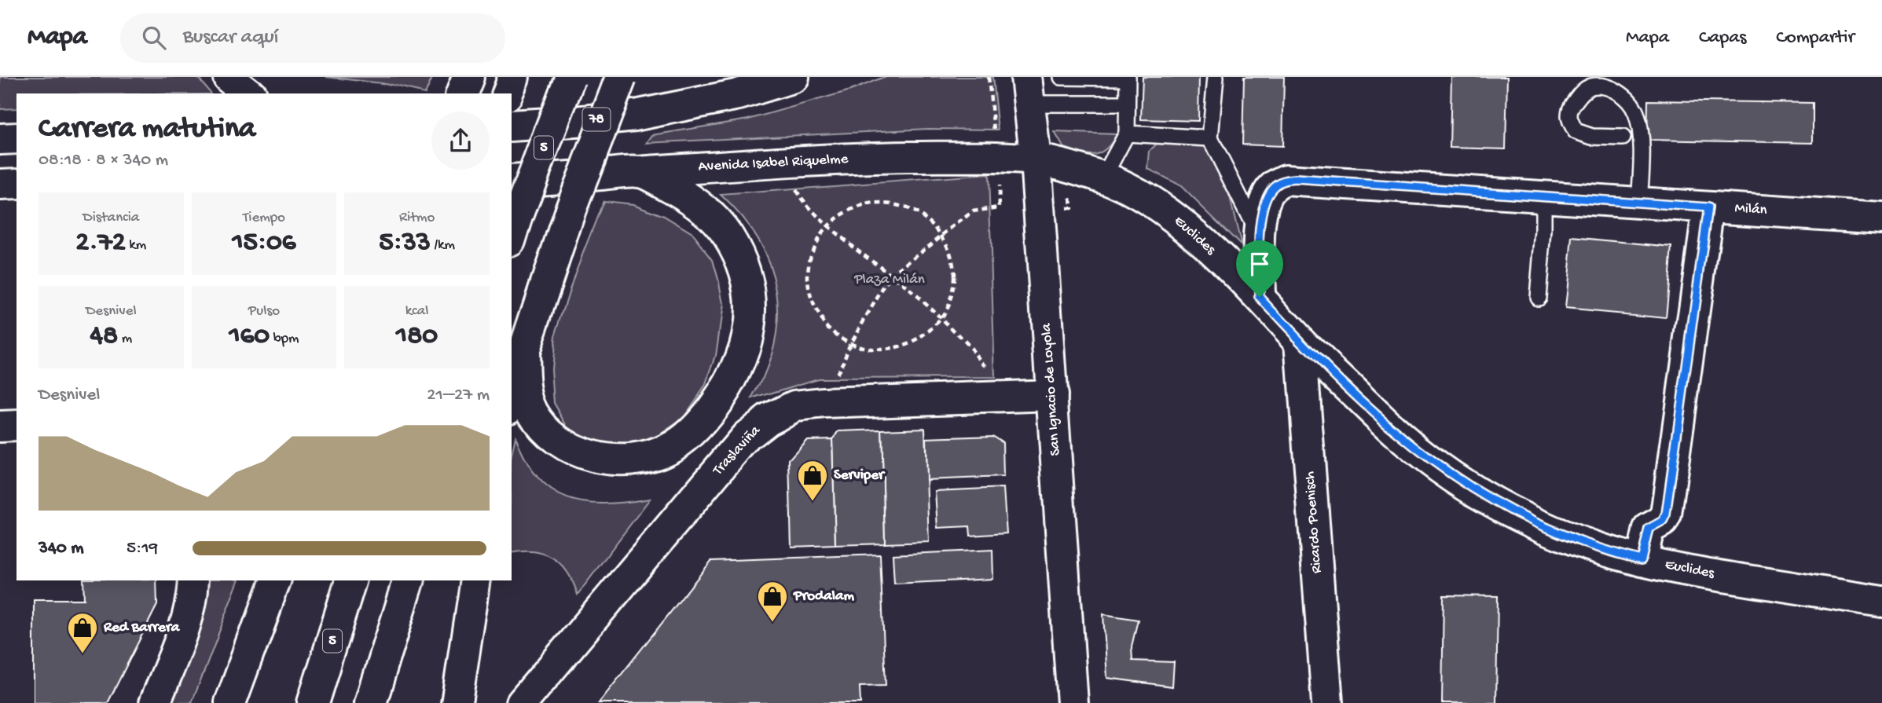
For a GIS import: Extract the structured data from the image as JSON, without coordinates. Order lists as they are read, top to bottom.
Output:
{
  "streets": {
    "main road": [
      "78",
      "5",
      "Avenida Isabel Riquelme",
      "Milán",
      "Euclides",
      "San Ignacio de Loyola",
      "Traslaviña",
      "Ricardo Poenisch"
    ]
  },
  "crossings": [
    ["Avenida Isabel Riquelme", "Euclides"],
    ["Avenida Isabel Riquelme", "San Ignacio de Loyola"],
    ["Milán", "Euclides"],
    ["Euclides", "San Ignacio de Loyola"],
    ["Euclides", "Ricardo Poenisch"],
    ["San Ignacio de Loyola", "Traslaviña"]
  ],
  "parks": ["Plaza Milán"],
  "places": {
    "shop": ["Serviper", "Prodalam", "Red Barrera"]
  },
  "page": {
    "header": "Mapa",
    "search": "Buscar aquí",
    "nav": ["Mapa", "Capas", "Compartir"],
    "heading": ["Carrera matutina", "08:18 · 8 × 340 m"],
    "stats": [
      ["Distancia", "2.72 km"],
      ["Tiempo", "15:06"],
      ["Ritmo", "5:33 /km"],
      ["Desnivel", "48 m"],
      ["Pulso", "160 bpm"],
      ["kcal", "180"]
    ],
    "chart": ["Desnivel", "21–27 m"],
    "list": [
      {
        "name": "340 m",
        "note": "5:19"
      }
    ]
  }
}
